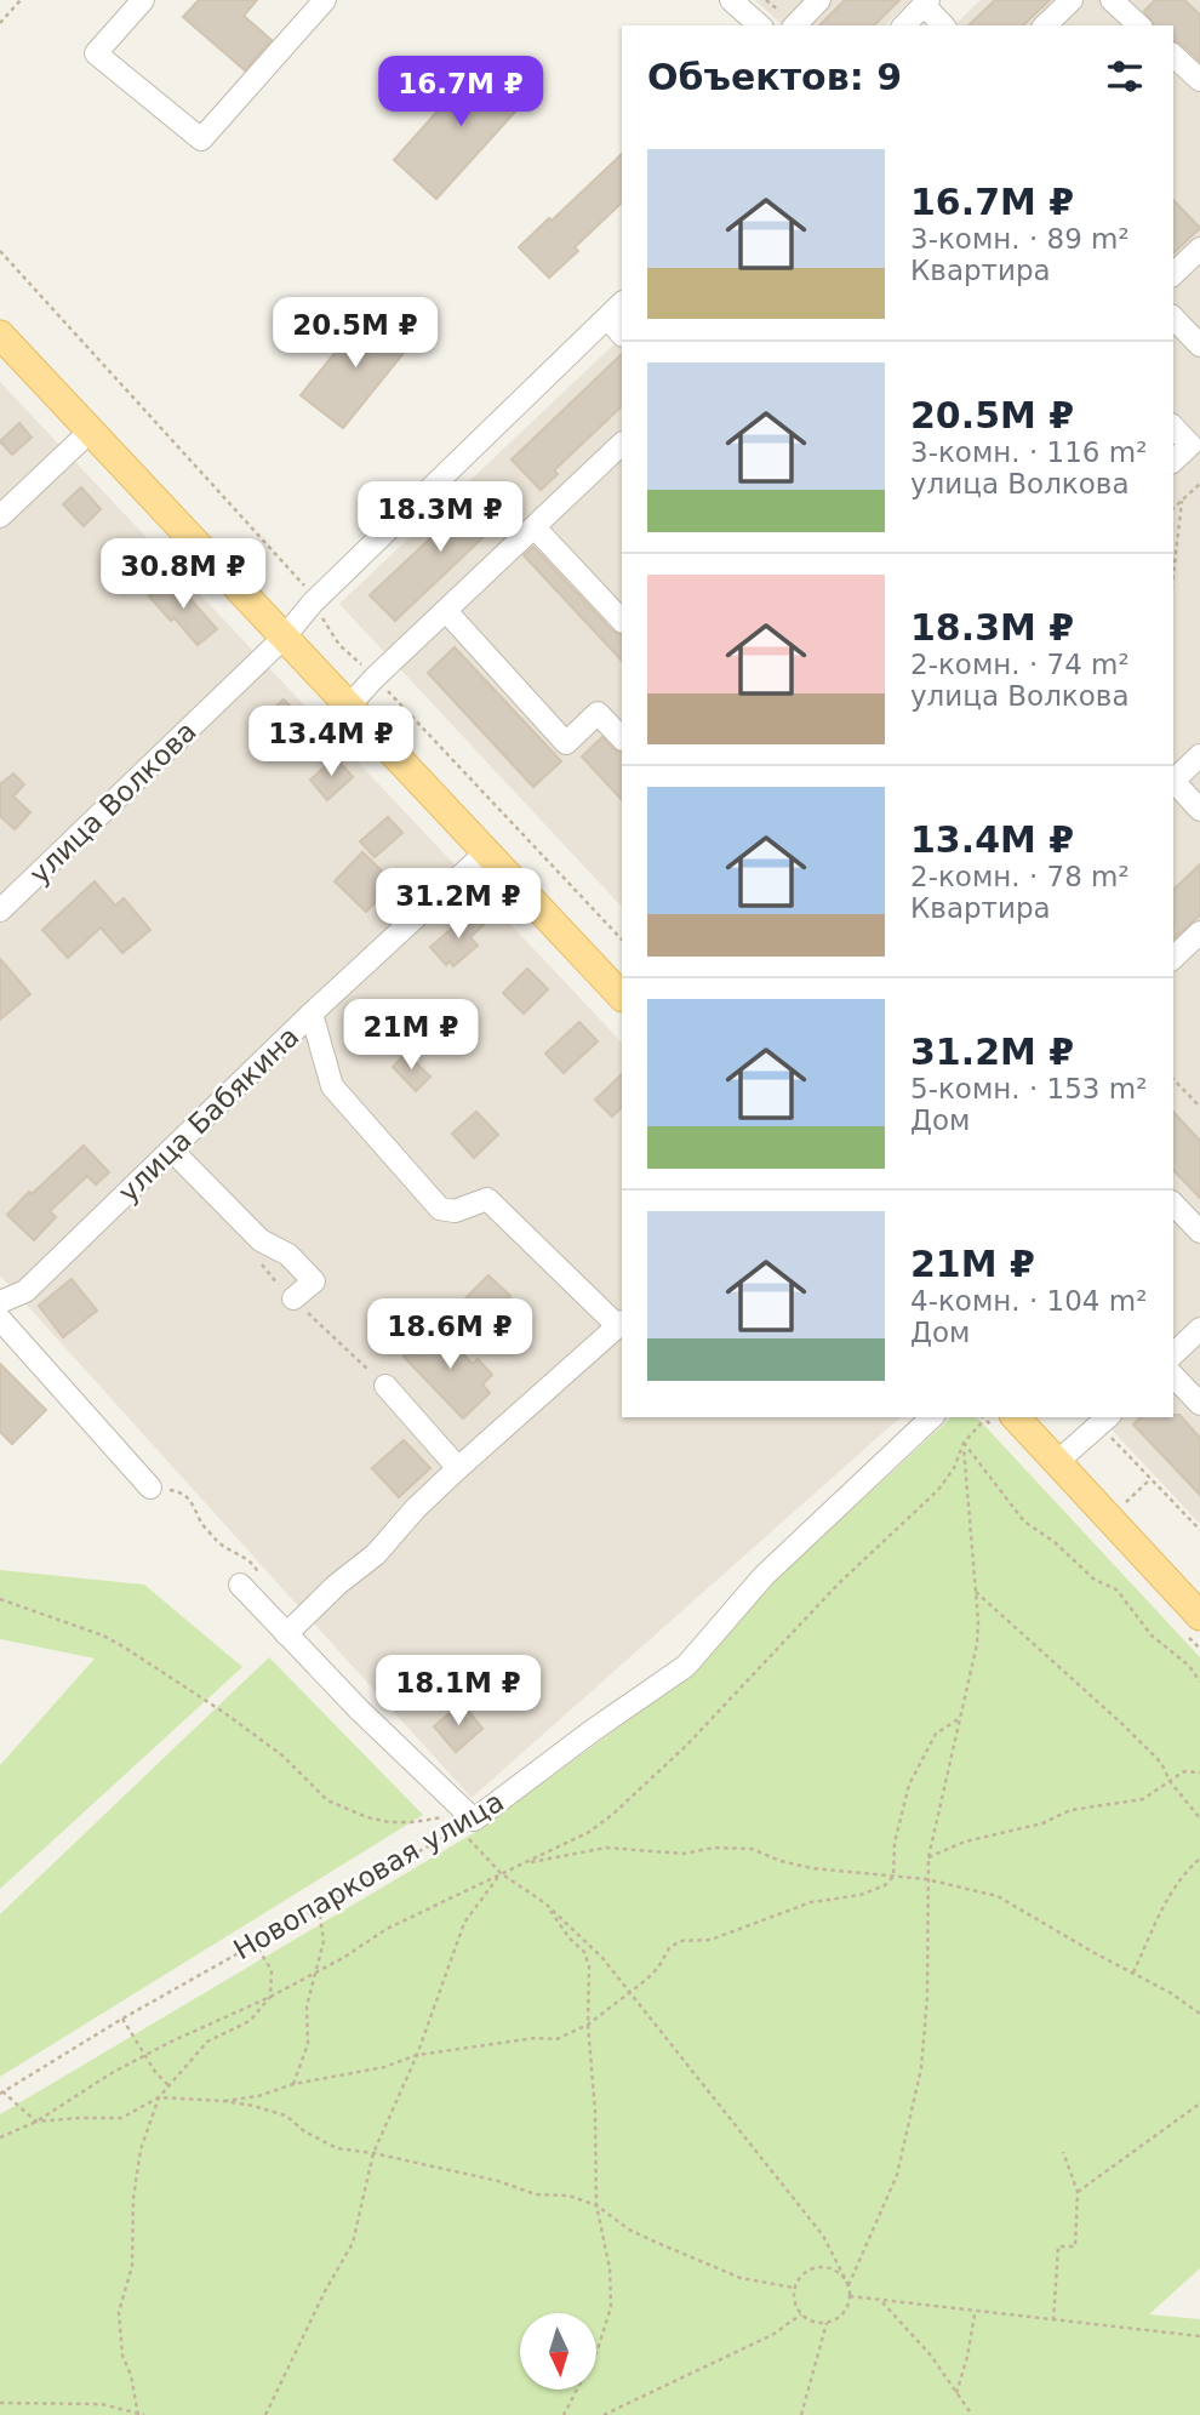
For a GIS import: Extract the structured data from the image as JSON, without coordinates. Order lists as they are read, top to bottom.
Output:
{
  "streets": {
    "street": ["улица Волкова", "улица Бабякина", "Новопарковая улица"]
  },
  "north": "bottom",
  "page": {
    "heading": "Объектов: 9",
    "price": [
      "16.7M ₽",
      "20.5M ₽",
      "18.3M ₽",
      "30.8M ₽",
      "13.4M ₽",
      "31.2M ₽",
      "21M ₽",
      "18.6M ₽",
      "18.1M ₽"
    ],
    "list": [
      {
        "name": "16.7M ₽",
        "note": "3-комн. · 89 m² · Квартира"
      },
      {
        "name": "20.5M ₽",
        "note": "3-комн. · 116 m² · улица Волкова"
      },
      {
        "name": "18.3M ₽",
        "note": "2-комн. · 74 m² · улица Волкова"
      },
      {
        "name": "13.4M ₽",
        "note": "2-комн. · 78 m² · Квартира"
      },
      {
        "name": "31.2M ₽",
        "note": "5-комн. · 153 m² · Дом"
      },
      {
        "name": "21M ₽",
        "note": "4-комн. · 104 m² · Дом"
      }
    ]
  }
}
